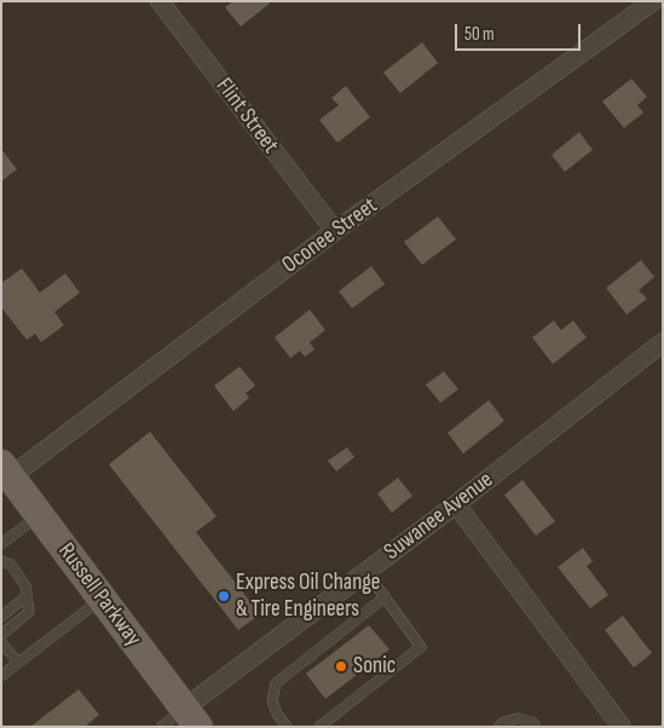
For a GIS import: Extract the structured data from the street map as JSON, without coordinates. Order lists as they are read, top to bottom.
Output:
{
  "streets": {
    "main road": ["Russell Parkway"],
    "street": ["Flint Street", "Oconee Street", "Suwanee Avenue"]
  },
  "crossings": [
    ["Flint Street", "Oconee Street"],
    ["Oconee Street", "Russell Parkway"],
    ["Suwanee Avenue", "Russell Parkway"]
  ],
  "places": ["Express Oil Change & Tire Engineers", "Sonic"],
  "scale_bar": "50 m"
}
